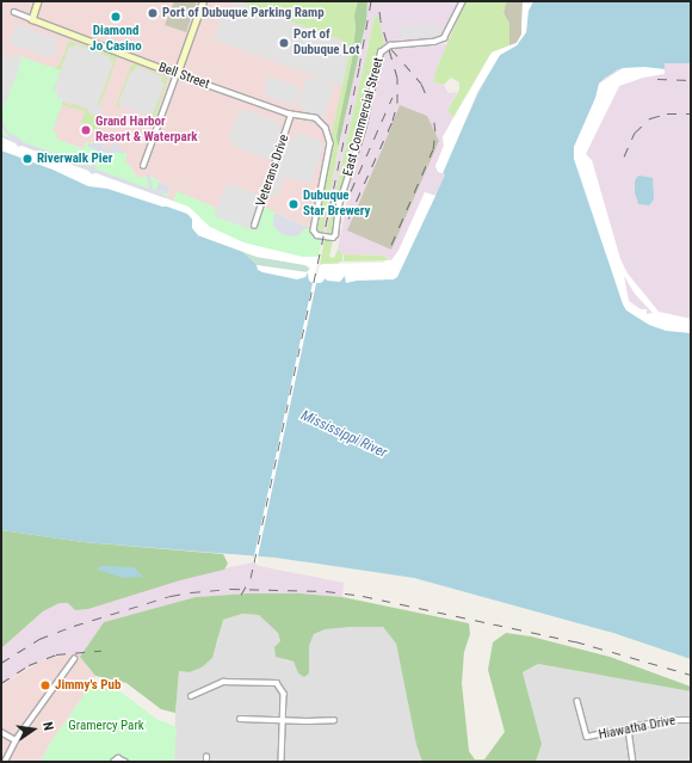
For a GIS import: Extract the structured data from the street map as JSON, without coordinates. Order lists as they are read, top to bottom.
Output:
{
  "streets": {
    "street": [
      "Bell Street",
      "East Commercial Street",
      "Veterans Drive",
      "Hiawatha Drive"
    ]
  },
  "crossings": [
    ["Bell Street", "East Commercial Street"],
    ["Bell Street", "Veterans Drive"]
  ],
  "water": ["Mississippi River"],
  "parks": ["Gramercy Park"],
  "places": [
    "Port of Dubuque Parking Ramp",
    "Diamond Jo Casino",
    "Port of Dubuque Lot",
    "Grand Harbor Resort & Waterpark",
    "Riverwalk Pier",
    "Dubuque Star Brewery",
    "Jimmy's Pub"
  ],
  "north": "right"
}
